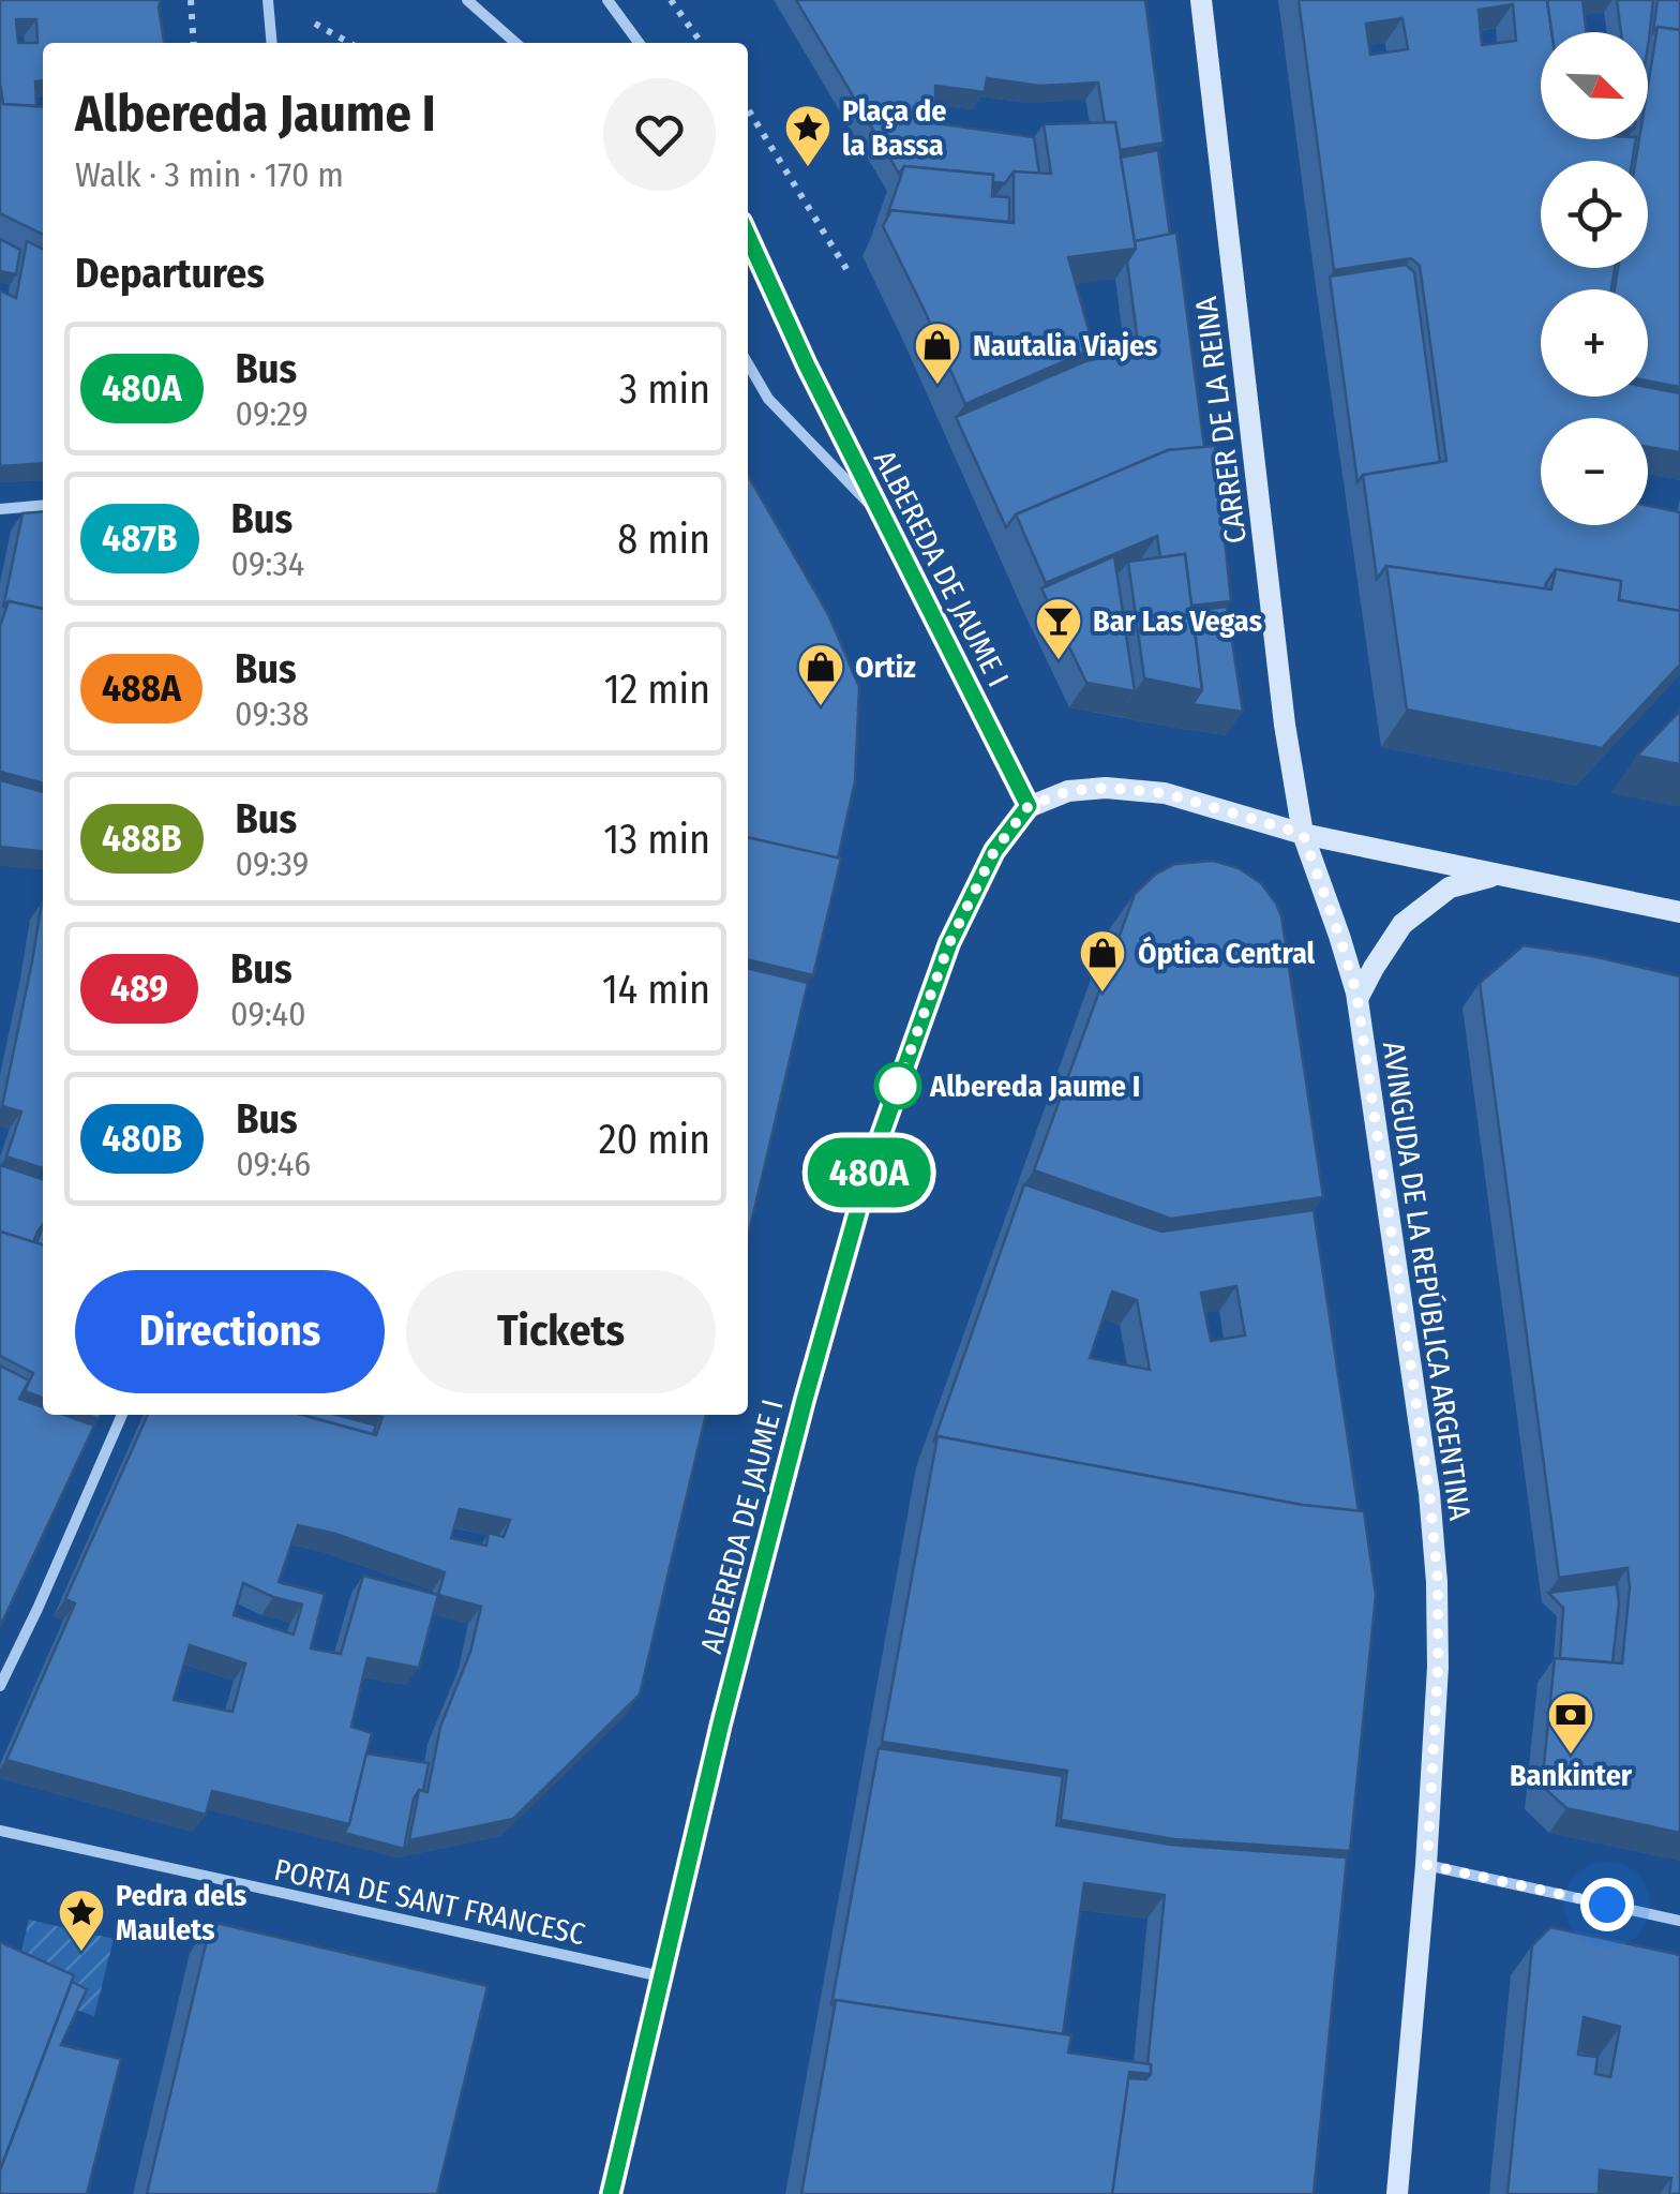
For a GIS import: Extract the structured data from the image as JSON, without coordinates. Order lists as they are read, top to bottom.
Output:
{
  "streets": {
    "street": [
      "CARRER DE LA REINA",
      "ALBEREDA DE JAUME I",
      "AVINGUDA DE LA REPÚBLICA ARGENTINA",
      "PORTA DE SANT FRANCESC"
    ]
  },
  "crossings": [
    ["CARRER DE LA REINA", "AVINGUDA DE LA REPÚBLICA ARGENTINA"],
    ["ALBEREDA DE JAUME I", "PORTA DE SANT FRANCESC"]
  ],
  "places": {
    "place": ["Plaça de la Bassa", "Pedra dels Maulets"],
    "shop": ["Nautalia Viajes", "Ortiz", "Óptica Central"],
    "bar": ["Bar Las Vegas"],
    "other": ["Albereda Jaume I"],
    "bank": ["Bankinter"]
  },
  "lines": ["bus line 480A"],
  "north": "bottom right",
  "page": {
    "on_map": "480A",
    "map_buttons": ["+", "−"],
    "heading": [
      ["Albereda Jaume I", "Walk · 3 min · 170 m"],
      "Departures"
    ],
    "list": [
      {
        "mark": "480A",
        "name": "Bus",
        "note": "09:29",
        "value": "3 min"
      },
      {
        "mark": "487B",
        "name": "Bus",
        "note": "09:34",
        "value": "8 min"
      },
      {
        "mark": "488A",
        "name": "Bus",
        "note": "09:38",
        "value": "12 min"
      },
      {
        "mark": "488B",
        "name": "Bus",
        "note": "09:39",
        "value": "13 min"
      },
      {
        "mark": "489",
        "name": "Bus",
        "note": "09:40",
        "value": "14 min"
      },
      {
        "mark": "480B",
        "name": "Bus",
        "note": "09:46",
        "value": "20 min"
      }
    ],
    "buttons": ["Directions", "Tickets"]
  }
}
